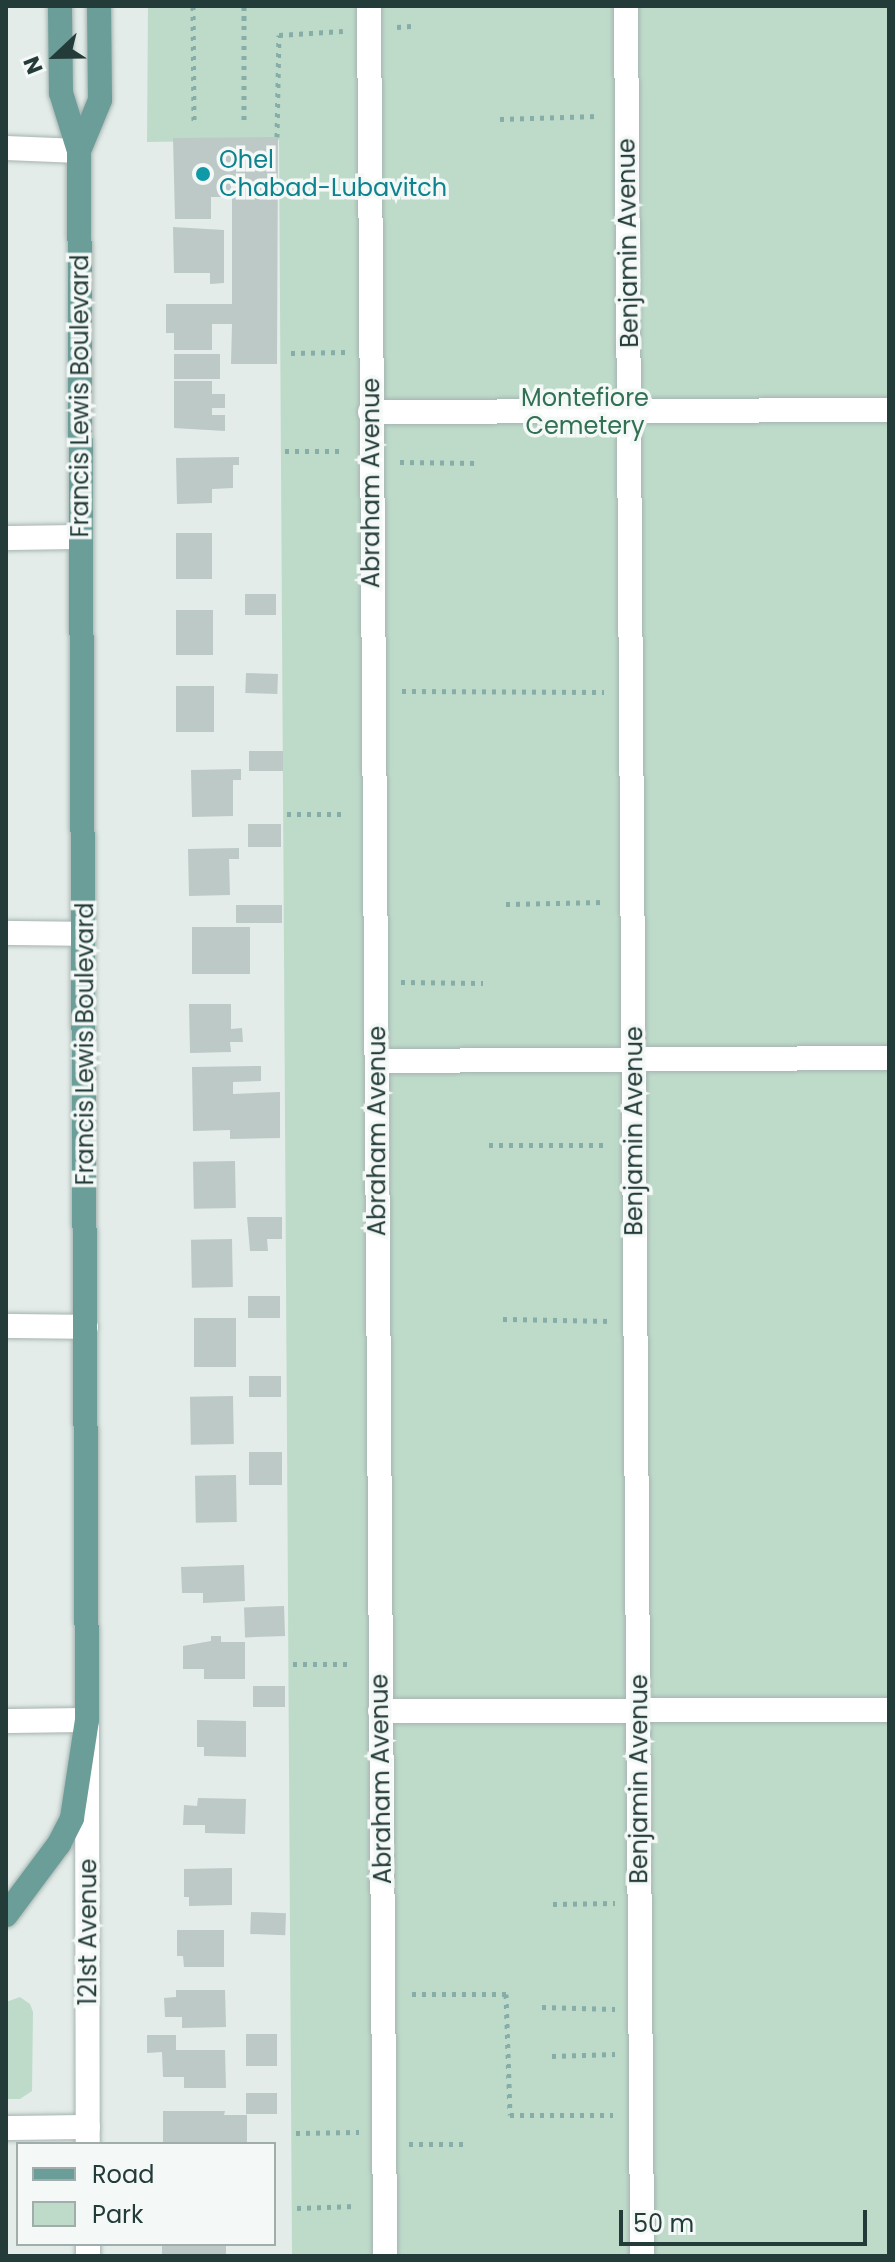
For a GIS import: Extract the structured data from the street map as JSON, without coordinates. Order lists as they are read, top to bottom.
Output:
{
  "streets": {
    "main road": ["Francis Lewis Boulevard"],
    "street": ["Benjamin Avenue", "Abraham Avenue", "121st Avenue"]
  },
  "crossings": [
    ["Francis Lewis Boulevard", "121st Avenue"]
  ],
  "parks": ["Montefiore Cemetery"],
  "places": ["Ohel Chabad-Lubavitch"],
  "legend": ["Road", "Park"],
  "scale_bar": "50 m",
  "north": "left"
}
